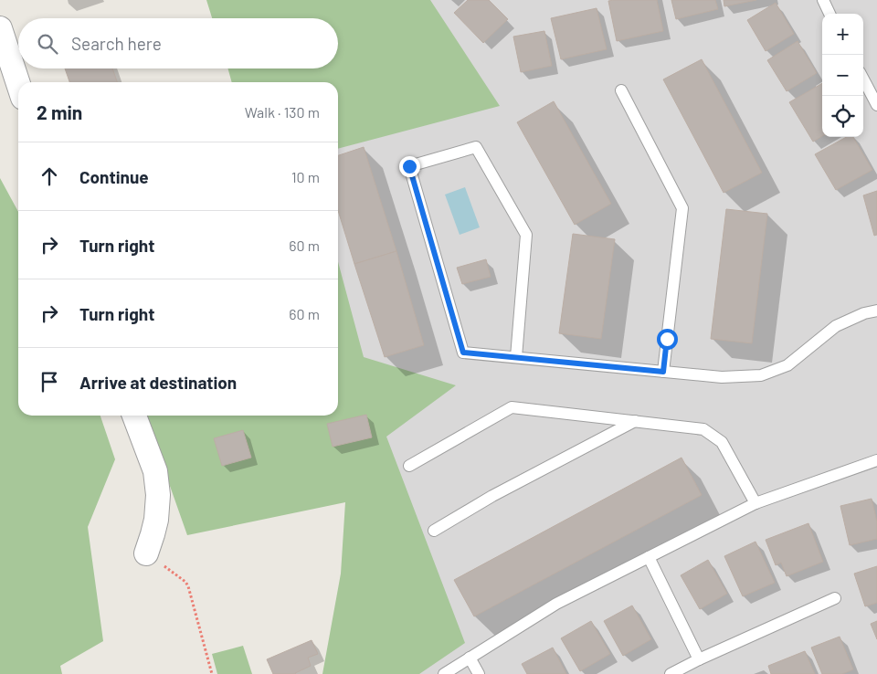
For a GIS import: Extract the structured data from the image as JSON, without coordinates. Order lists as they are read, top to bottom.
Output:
{
  "page": {
    "map_buttons": ["+", "−"],
    "search": "Search here",
    "heading": ["2 min", "Walk · 130 m"],
    "list": [
      ["Continue", "10 m"],
      ["Turn right", "60 m"],
      ["Turn right", "60 m"],
      "Arrive at destination"
    ]
  }
}
